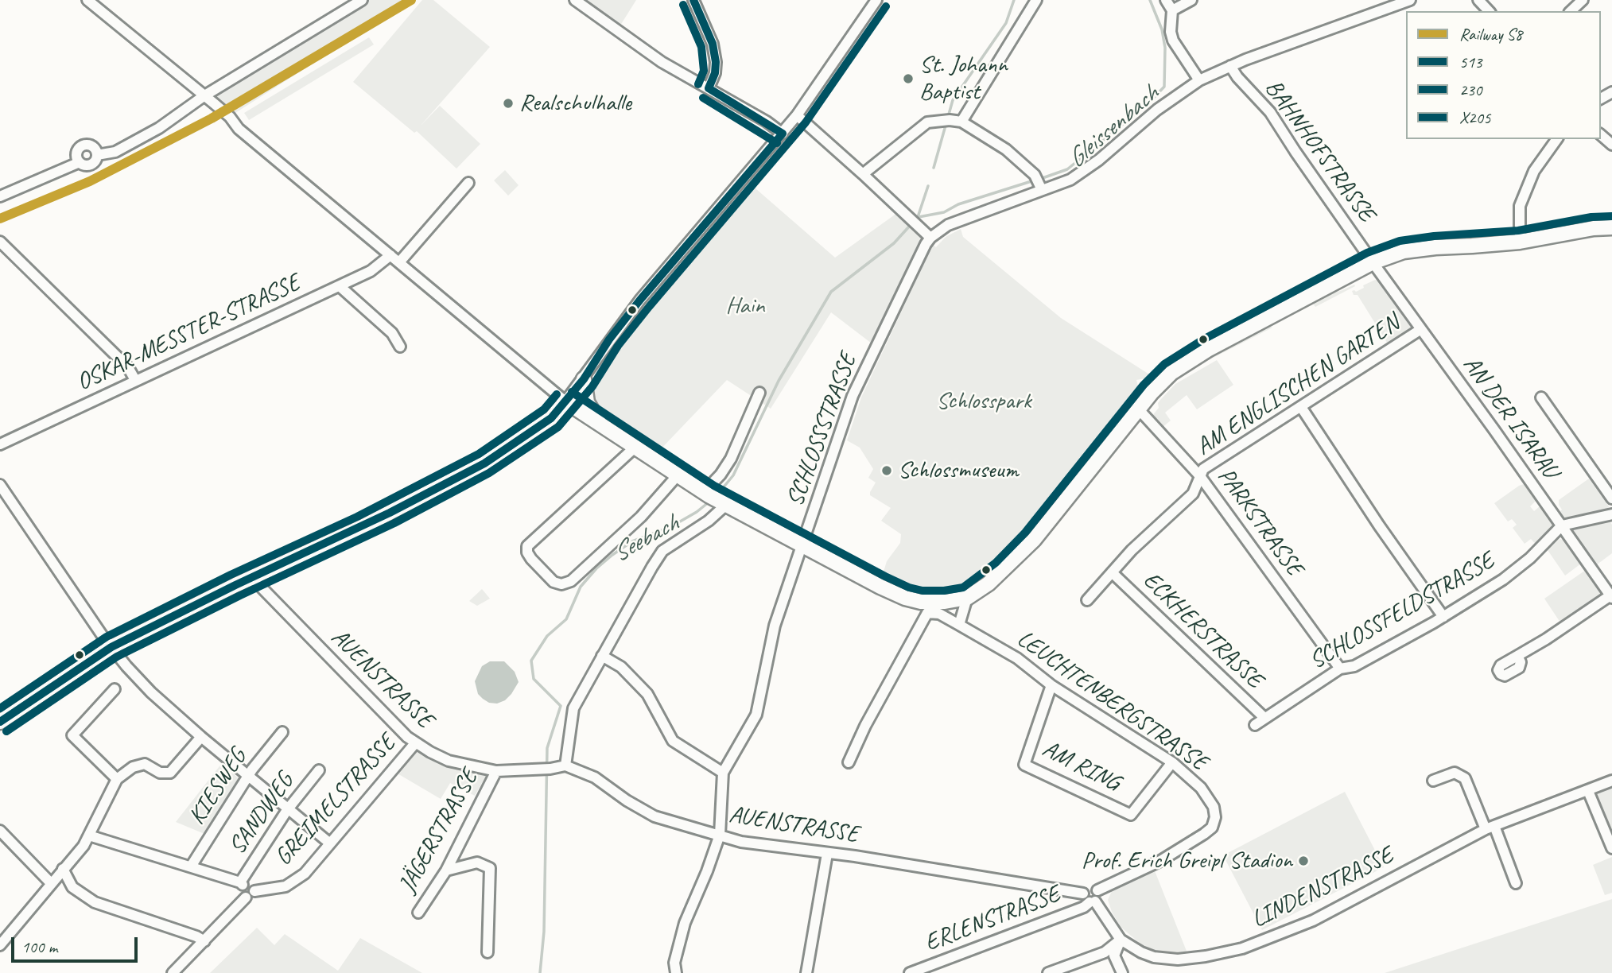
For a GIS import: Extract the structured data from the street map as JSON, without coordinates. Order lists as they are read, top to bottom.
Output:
{
  "streets": {
    "street": [
      "BAHNHOFSTRASSE",
      "OSKAR-MESSTER-STRASSE",
      "AM ENGLISCHEN GARTEN",
      "AN DER ISARAU",
      "SCHLOSSSTRASSE",
      "PARKSTRASSE",
      "SCHLOSSFELDSTRASSE",
      "ECKHERSTRASSE",
      "AUENSTRASSE",
      "LEUCHTENBERGSTRASSE",
      "AM RING",
      "KIESWEG",
      "GREIMELSTRASSE",
      "SANDWEG",
      "JÄGERSTRASSE",
      "LINDENSTRASSE",
      "ERLENSTRASSE"
    ]
  },
  "crossings": [
    ["BAHNHOFSTRASSE", "AN DER ISARAU"],
    ["AM ENGLISCHEN GARTEN", "AN DER ISARAU"],
    ["AM ENGLISCHEN GARTEN", "PARKSTRASSE"],
    ["AM ENGLISCHEN GARTEN", "ECKHERSTRASSE"],
    ["AN DER ISARAU", "SCHLOSSFELDSTRASSE"],
    ["SCHLOSSSTRASSE", "AUENSTRASSE"],
    ["PARKSTRASSE", "SCHLOSSFELDSTRASSE"],
    ["SCHLOSSFELDSTRASSE", "ECKHERSTRASSE"],
    ["AUENSTRASSE", "LEUCHTENBERGSTRASSE"],
    ["AUENSTRASSE", "GREIMELSTRASSE"],
    ["AUENSTRASSE", "JÄGERSTRASSE"],
    ["AUENSTRASSE", "LINDENSTRASSE"],
    ["AUENSTRASSE", "ERLENSTRASSE"],
    ["LEUCHTENBERGSTRASSE", "AM RING"],
    ["LEUCHTENBERGSTRASSE", "LINDENSTRASSE"],
    ["LEUCHTENBERGSTRASSE", "ERLENSTRASSE"],
    ["LINDENSTRASSE", "ERLENSTRASSE"]
  ],
  "water": ["Gleissenbach", "Seebach"],
  "parks": ["Hain", "Schlosspark"],
  "places": [
    "St. Johann Baptist",
    "Realschulhalle",
    "Schlossmuseum",
    "Prof. Erich Greipl Stadion"
  ],
  "lines": [
    "rail line S8",
    "transit line 513",
    "transit line 230",
    "transit line X205"
  ],
  "legend": [
    "Railway S8",
    "513",
    "230",
    "X205"
  ],
  "scale_bar": "100 m"
}
